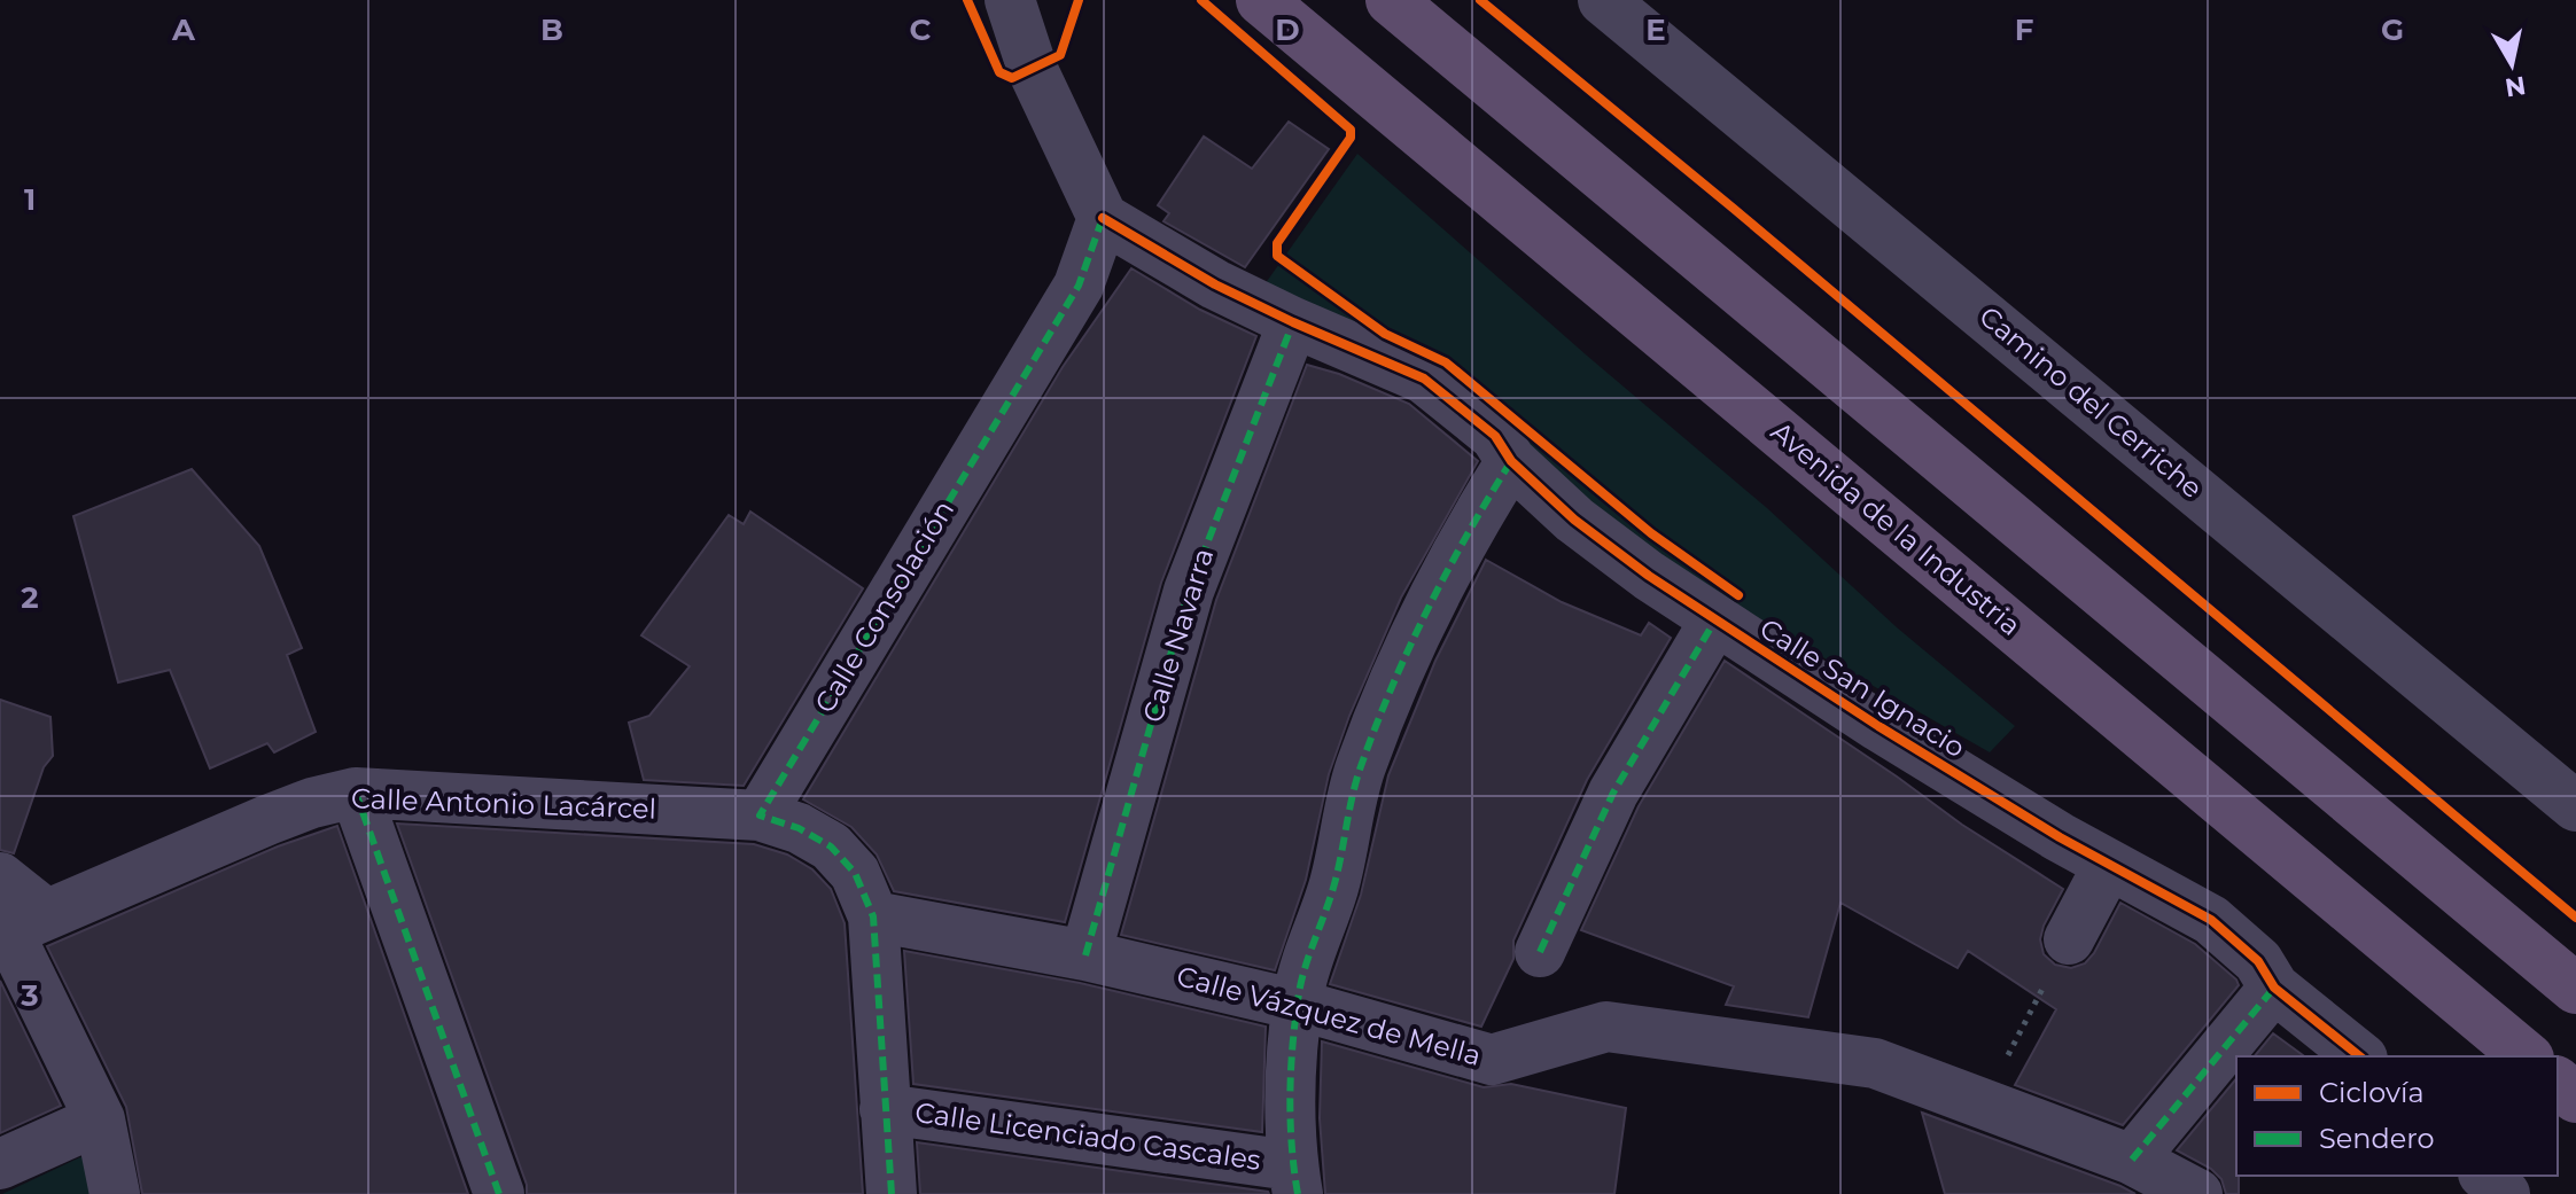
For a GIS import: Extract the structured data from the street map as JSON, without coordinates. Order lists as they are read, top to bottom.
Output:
{
  "streets": {
    "main road": ["Avenida de la Industria"],
    "street": [
      "Camino del Cerriche",
      "Calle Consolación",
      "Calle Navarra",
      "Calle San Ignacio",
      "Calle Antonio Lacárcel",
      "Calle Vázquez de Mella",
      "Calle Licenciado Cascales"
    ]
  },
  "crossings": [
    ["Calle Consolación", "Calle San Ignacio"],
    ["Calle Consolación", "Calle Antonio Lacárcel"],
    ["Calle Navarra", "Calle San Ignacio"],
    ["Calle Navarra", "Calle Vázquez de Mella"]
  ],
  "legend": ["Ciclovía", "Sendero"],
  "north": "bottom",
  "grid": {
    "columns": [
      "A",
      "B",
      "C",
      "D",
      "E",
      "F",
      "G"
    ],
    "rows": ["1", "2", "3"]
  }
}
